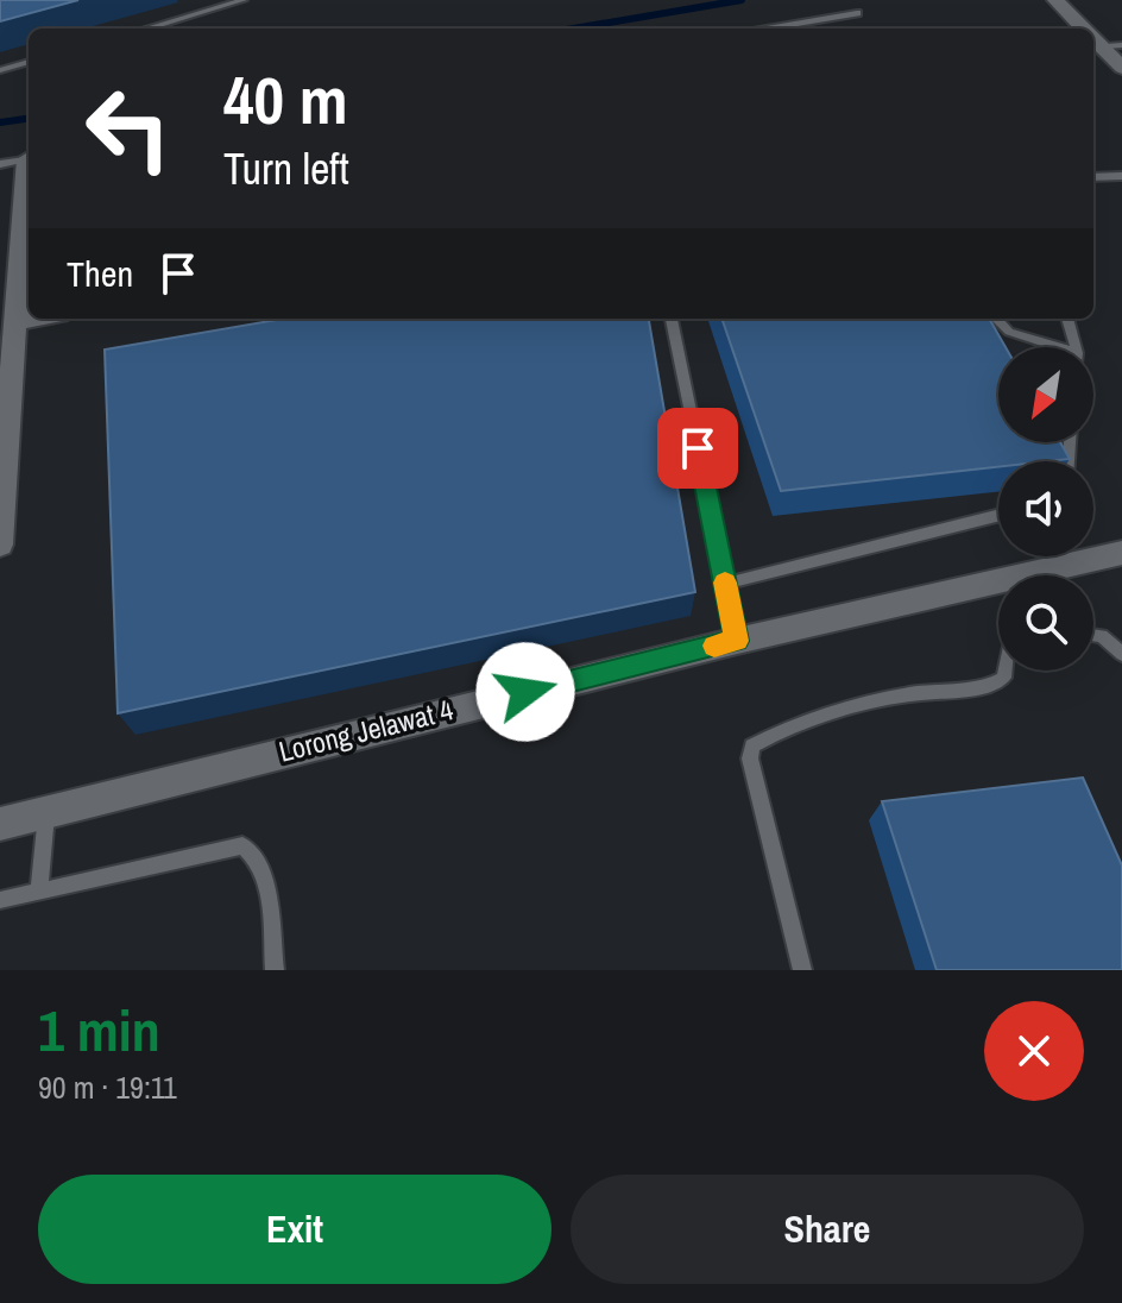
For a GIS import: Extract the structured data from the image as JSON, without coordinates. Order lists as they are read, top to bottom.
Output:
{
  "streets": {
    "street": ["Lorong Jelawat 4"]
  },
  "north": "bottom left",
  "page": {
    "turn": ["40 m", "Turn left"],
    "then": "Then",
    "heading": ["1 min", "90 m · 19:11"],
    "buttons": ["Exit", "Share"]
  }
}
